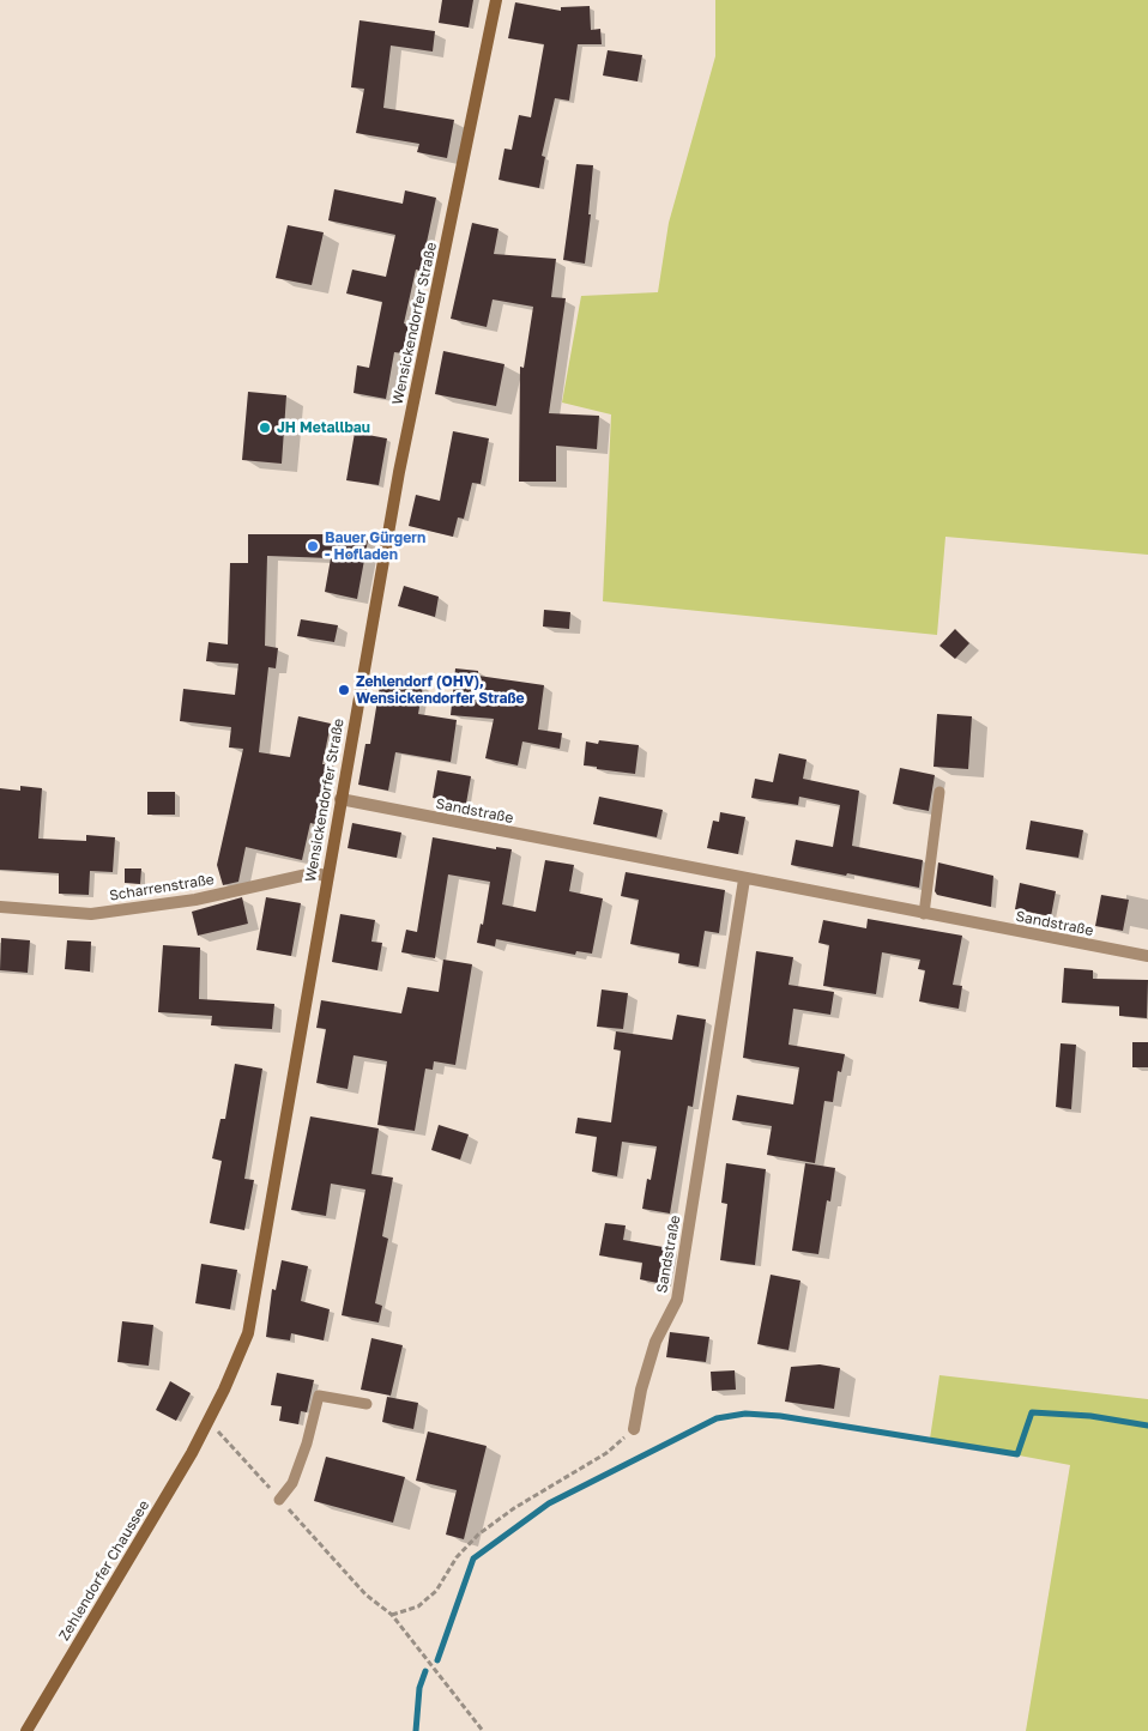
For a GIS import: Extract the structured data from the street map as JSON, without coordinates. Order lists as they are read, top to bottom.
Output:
{
  "streets": {
    "main road": ["Wensickendorfer Straße", "Zehlendorfer Chaussee"],
    "street": ["Sandstraße", "Scharrenstraße"]
  },
  "crossings": [
    ["Wensickendorfer Straße", "Sandstraße"],
    ["Wensickendorfer Straße", "Scharrenstraße"],
    ["Wensickendorfer Straße", "Zehlendorfer Chaussee"]
  ],
  "places": ["JH Metallbau", "Bauer Gürgern - Hofladen", "Zehlendorf (OHV), Wensickendorfer Straße"]
}
